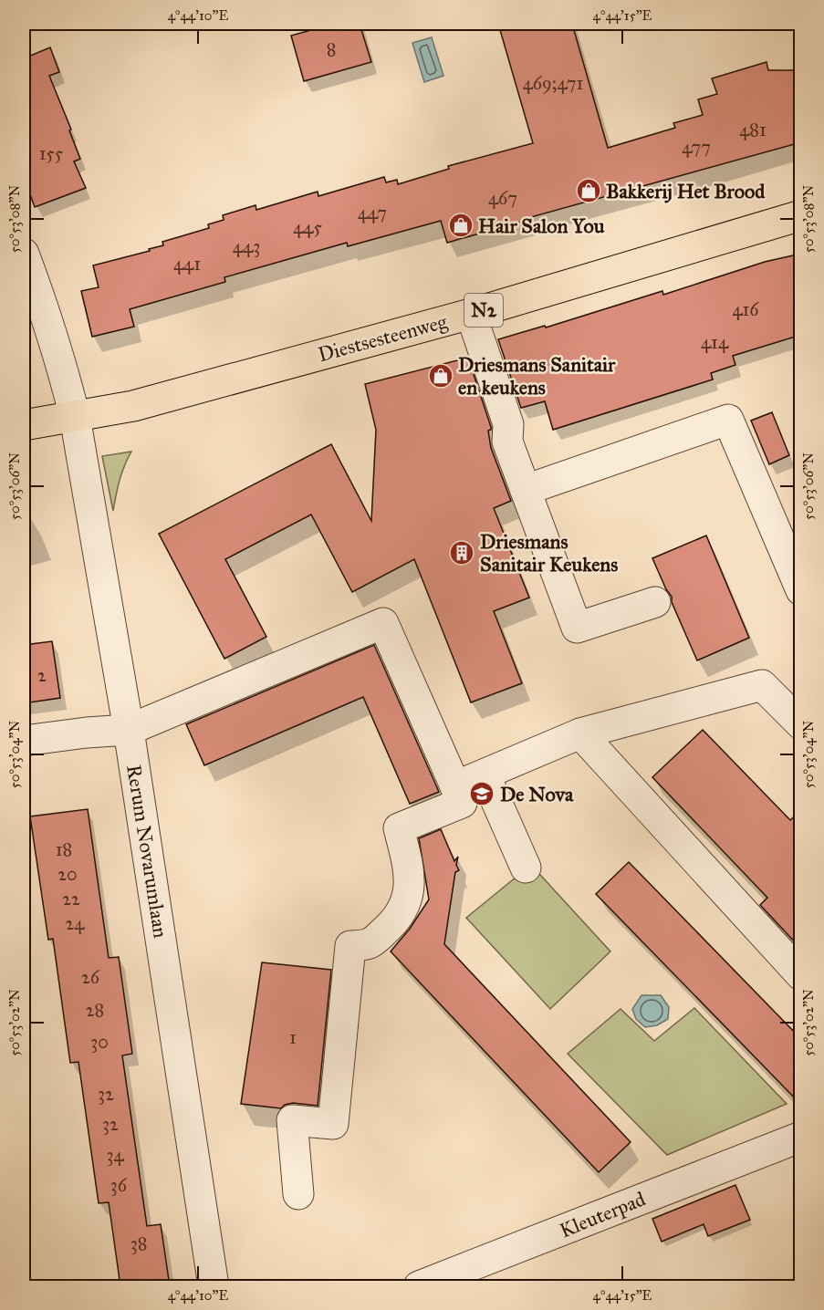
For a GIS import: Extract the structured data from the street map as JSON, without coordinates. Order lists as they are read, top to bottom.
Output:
{
  "streets": {
    "main road": ["N2", "Diestsesteenweg"],
    "street": ["Rerum Novarumlaan", "Kleuterpad"]
  },
  "crossings": [
    ["Diestsesteenweg", "Rerum Novarumlaan"]
  ],
  "places": {
    "shop": ["Bakkerij Het Brood", "Hair Salon You", "Driesmans Sanitair en keukens"],
    "building": ["Driesmans Sanitair Keukens"],
    "school or university": ["De Nova"]
  },
  "house_numbers": [
    "8",
    "469;471",
    "481",
    "477",
    "155",
    "467",
    "447",
    "445",
    "443",
    "441",
    "416",
    "414",
    "2",
    "18",
    "20",
    "22",
    "24",
    "26",
    "28",
    "1",
    "30",
    "32",
    "32",
    "34",
    "36",
    "38"
  ],
  "coordinates": [
    "4°44'10\"E",
    "4°44'15\"E",
    "50°53'08\"N",
    "50°53'06\"N",
    "50°53'04\"N",
    "50°53'02\"N"
  ]
}
